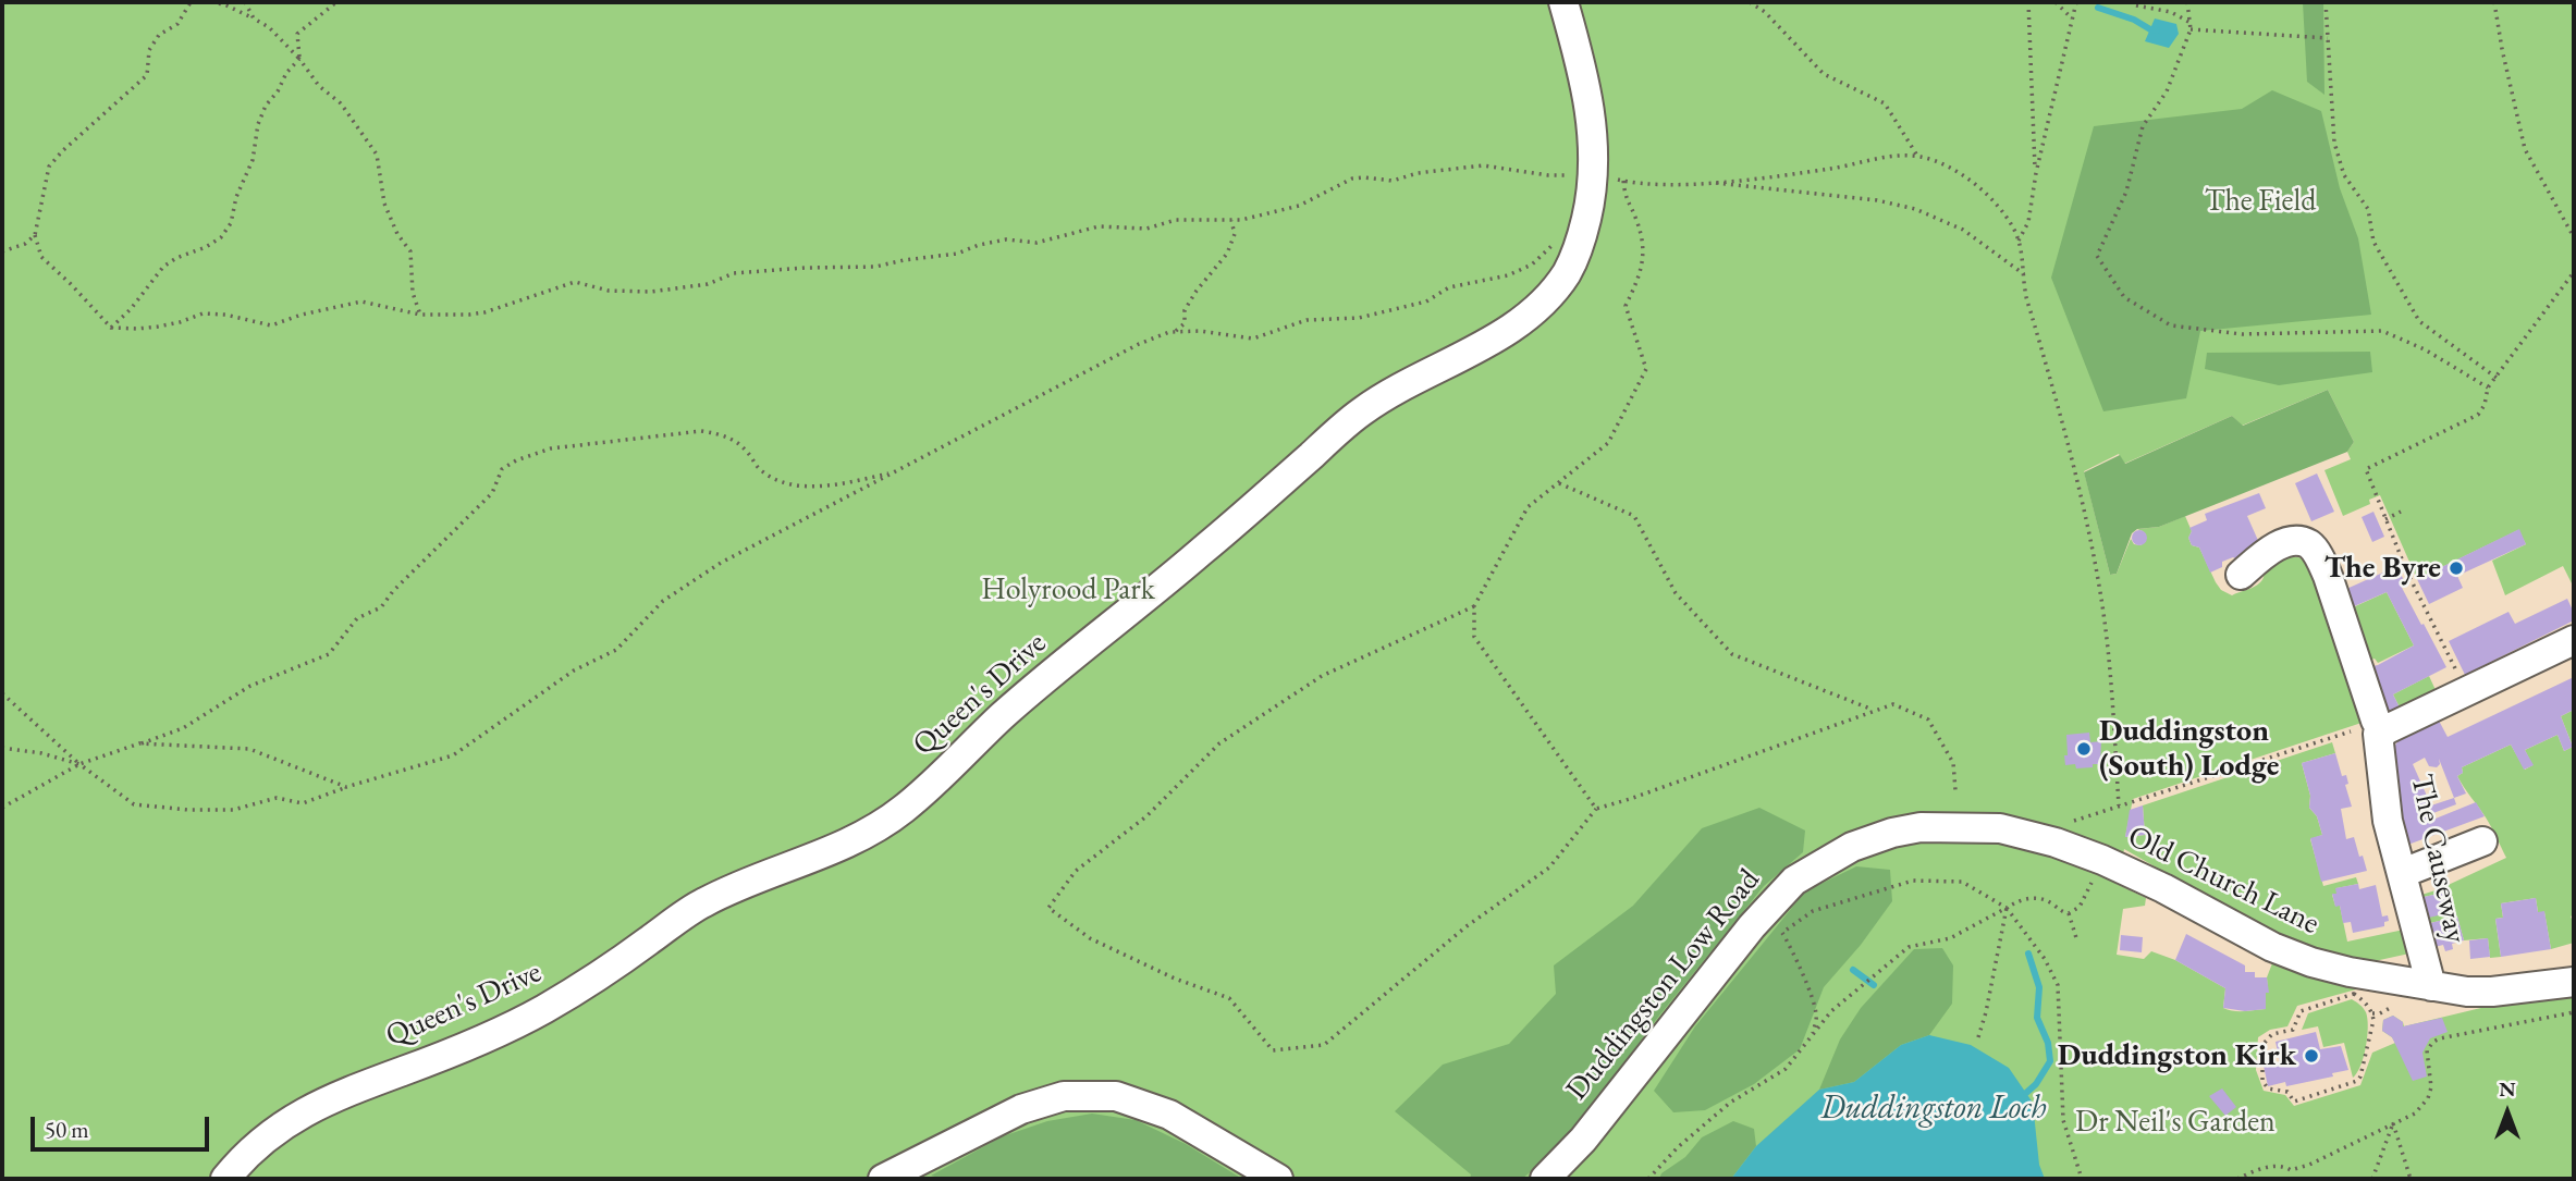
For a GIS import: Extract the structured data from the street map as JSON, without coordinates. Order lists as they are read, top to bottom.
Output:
{
  "streets": {
    "street": [
      "Queen's Drive",
      "The Causeway",
      "Old Church Lane",
      "Duddingston Low Road"
    ]
  },
  "crossings": [
    ["The Causeway", "Old Church Lane"],
    ["Old Church Lane", "Duddingston Low Road"]
  ],
  "water": ["Duddingston Loch"],
  "parks": ["The Field", "Holyrood Park", "Dr Neil's Garden"],
  "places": ["The Byre", "Duddingston (South) Lodge", "Duddingston Kirk"],
  "scale_bar": "50 m",
  "north": "top"
}
